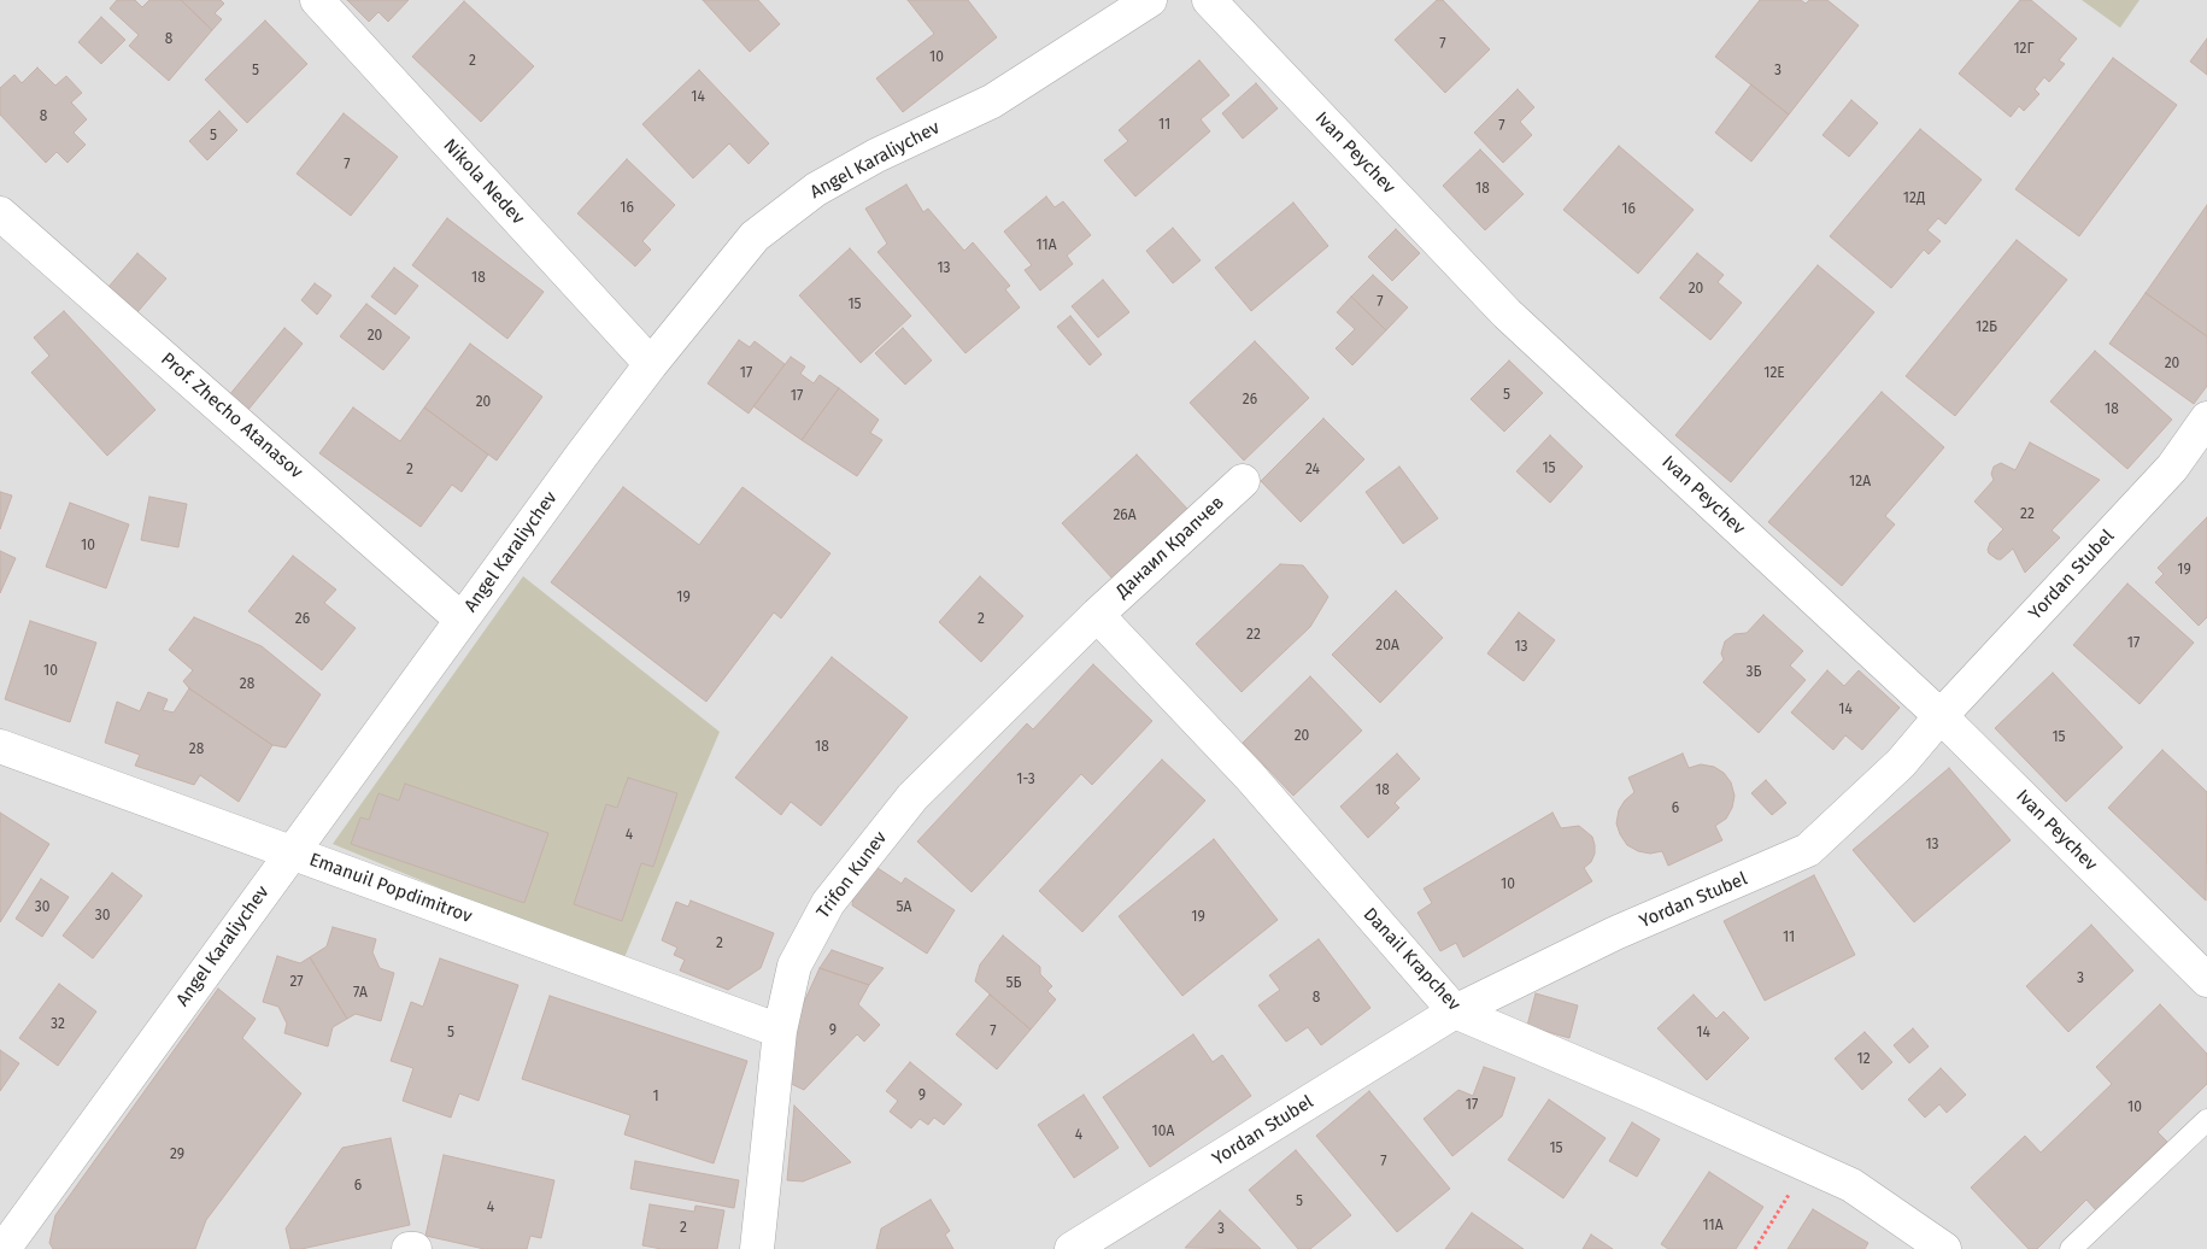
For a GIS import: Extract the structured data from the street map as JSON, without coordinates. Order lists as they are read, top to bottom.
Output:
{
  "streets": {
    "street": [
      "Ivan Peychev",
      "Angel Karaliychev",
      "Nikola Nedev",
      "Prof. Zhecho Atanasov",
      "Данаил Крапчев",
      "Yordan Stubel",
      "Trifon Kunev",
      "Emanuil Popdimitrov",
      "Danail Krapchev"
    ]
  },
  "crossings": [
    ["Ivan Peychev", "Yordan Stubel"],
    ["Angel Karaliychev", "Nikola Nedev"],
    ["Angel Karaliychev", "Prof. Zhecho Atanasov"],
    ["Angel Karaliychev", "Emanuil Popdimitrov"],
    ["Данаил Крапчев", "Trifon Kunev"],
    ["Данаил Крапчев", "Danail Krapchev"],
    ["Yordan Stubel", "Danail Krapchev"],
    ["Trifon Kunev", "Emanuil Popdimitrov"],
    ["Trifon Kunev", "Danail Krapchev"]
  ],
  "house_numbers": [
    "8",
    "7",
    "12Г",
    "10",
    "2",
    "5",
    "3",
    "14",
    "8",
    "11",
    "7",
    "5",
    "7",
    "18",
    "12Д",
    "16",
    "16",
    "11А",
    "13",
    "18",
    "20",
    "7",
    "15",
    "12Б",
    "20",
    "20",
    "17",
    "12Е",
    "5",
    "17",
    "26",
    "20",
    "18",
    "15",
    "2",
    "24",
    "12А",
    "22",
    "26A",
    "10",
    "19",
    "19",
    "26",
    "2",
    "22",
    "17",
    "20А",
    "13",
    "10",
    "3Б",
    "28",
    "14",
    "20",
    "15",
    "18",
    "28",
    "1-3",
    "18",
    "6",
    "4",
    "13",
    "10",
    "30",
    "5А",
    "30",
    "19",
    "11",
    "2",
    "3",
    "27",
    "5Б",
    "7A",
    "8",
    "32",
    "9",
    "7",
    "5",
    "14",
    "12",
    "9",
    "1",
    "17",
    "10",
    "10А",
    "4",
    "15",
    "29",
    "7",
    "6",
    "5",
    "4",
    "11А",
    "2",
    "3"
  ]
}
